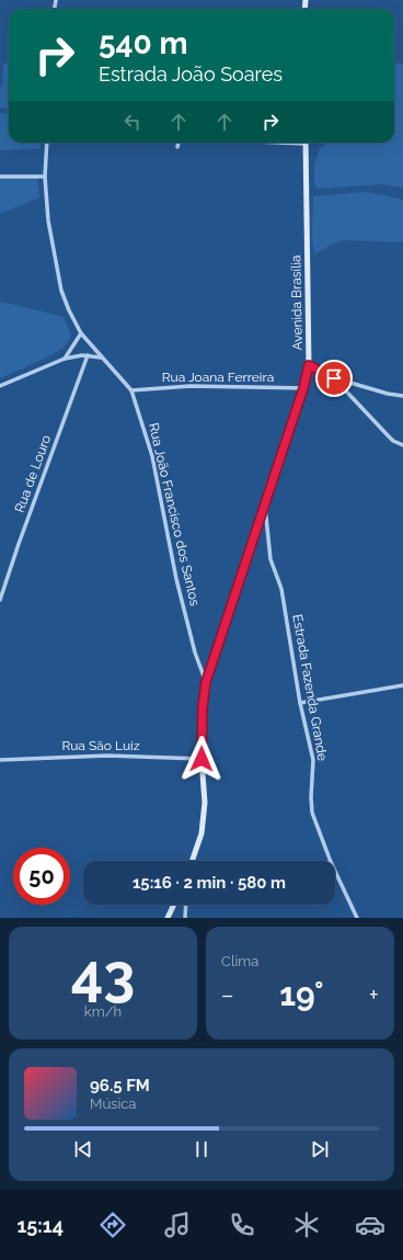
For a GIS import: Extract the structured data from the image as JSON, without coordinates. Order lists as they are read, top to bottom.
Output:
{
  "streets": {
    "main road": ["Avenida Brasília"],
    "street": [
      "Rua Joana Ferreira",
      "Rua de Louro",
      "Rua João Francisco dos Santos",
      "Estrada Fazenda Grande",
      "Rua São Luiz"
    ]
  },
  "crossings": [
    ["Avenida Brasília", "Rua Joana Ferreira"],
    ["Avenida Brasília", "Rua João Francisco dos Santos"],
    ["Avenida Brasília", "Estrada Fazenda Grande"],
    ["Avenida Brasília", "Rua São Luiz"],
    ["Rua Joana Ferreira", "Rua João Francisco dos Santos"]
  ],
  "page": {
    "turn": ["540 m", "Estrada João Soares"],
    "limit": "50",
    "trip": "15:16 · 2 min · 580 m",
    "tile": [
      ["43", "km/h"],
      "Clima"
    ],
    "heat": ["−", "19°", "+"],
    "song": ["96.5 FM", "Música"],
    "tabs": "15:14"
  }
}
